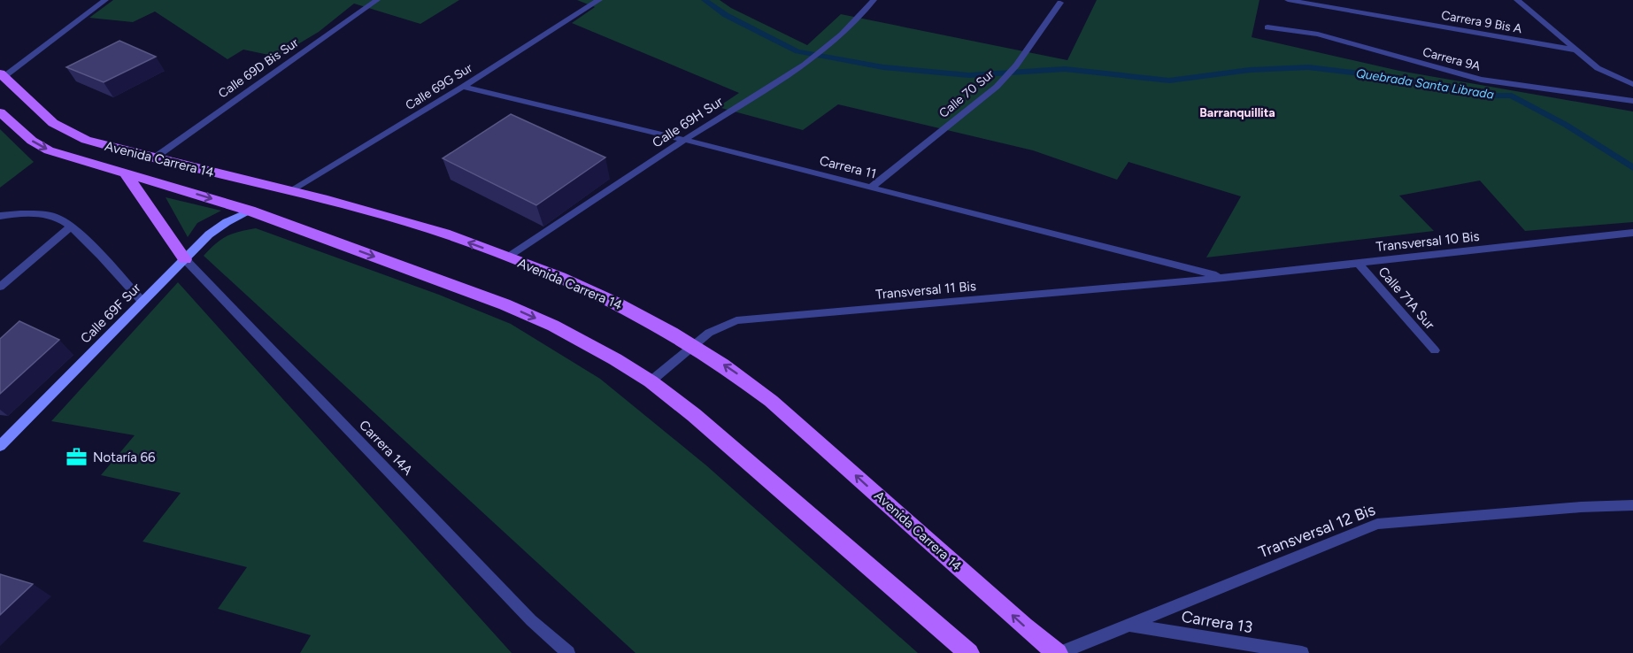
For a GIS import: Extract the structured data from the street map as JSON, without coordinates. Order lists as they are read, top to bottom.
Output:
{
  "streets": {
    "main road": ["Avenida Carrera 14"],
    "street": [
      "Carrera 9 Bis A",
      "Carrera 9A",
      "Calle 69D Bis Sur",
      "Calle 69G Sur",
      "Calle 70 Sur",
      "Calle 69H Sur",
      "Carrera 11",
      "Transversal 10 Bis",
      "Transversal 11 Bis",
      "Calle 71A Sur",
      "Calle 69F Sur",
      "Carrera 14A",
      "Transversal 12 Bis",
      "Carrera 13"
    ]
  },
  "crossings": [
    ["Calle 69D Bis Sur", "Avenida Carrera 14"],
    ["Calle 69G Sur", "Avenida Carrera 14"],
    ["Calle 69G Sur", "Carrera 11"],
    ["Calle 70 Sur", "Carrera 11"],
    ["Calle 69H Sur", "Avenida Carrera 14"],
    ["Calle 69H Sur", "Carrera 11"],
    ["Avenida Carrera 14", "Transversal 11 Bis"],
    ["Avenida Carrera 14", "Calle 69F Sur"],
    ["Avenida Carrera 14", "Transversal 12 Bis"],
    ["Carrera 11", "Transversal 10 Bis"],
    ["Carrera 11", "Transversal 11 Bis"],
    ["Transversal 10 Bis", "Transversal 11 Bis"],
    ["Transversal 10 Bis", "Calle 71A Sur"],
    ["Calle 69F Sur", "Carrera 14A"],
    ["Transversal 12 Bis", "Carrera 13"]
  ],
  "districts": ["Barranquillita"],
  "water": ["Quebrada Santa Librada"],
  "places": {
    "office": ["Notaría 66"]
  }
}
